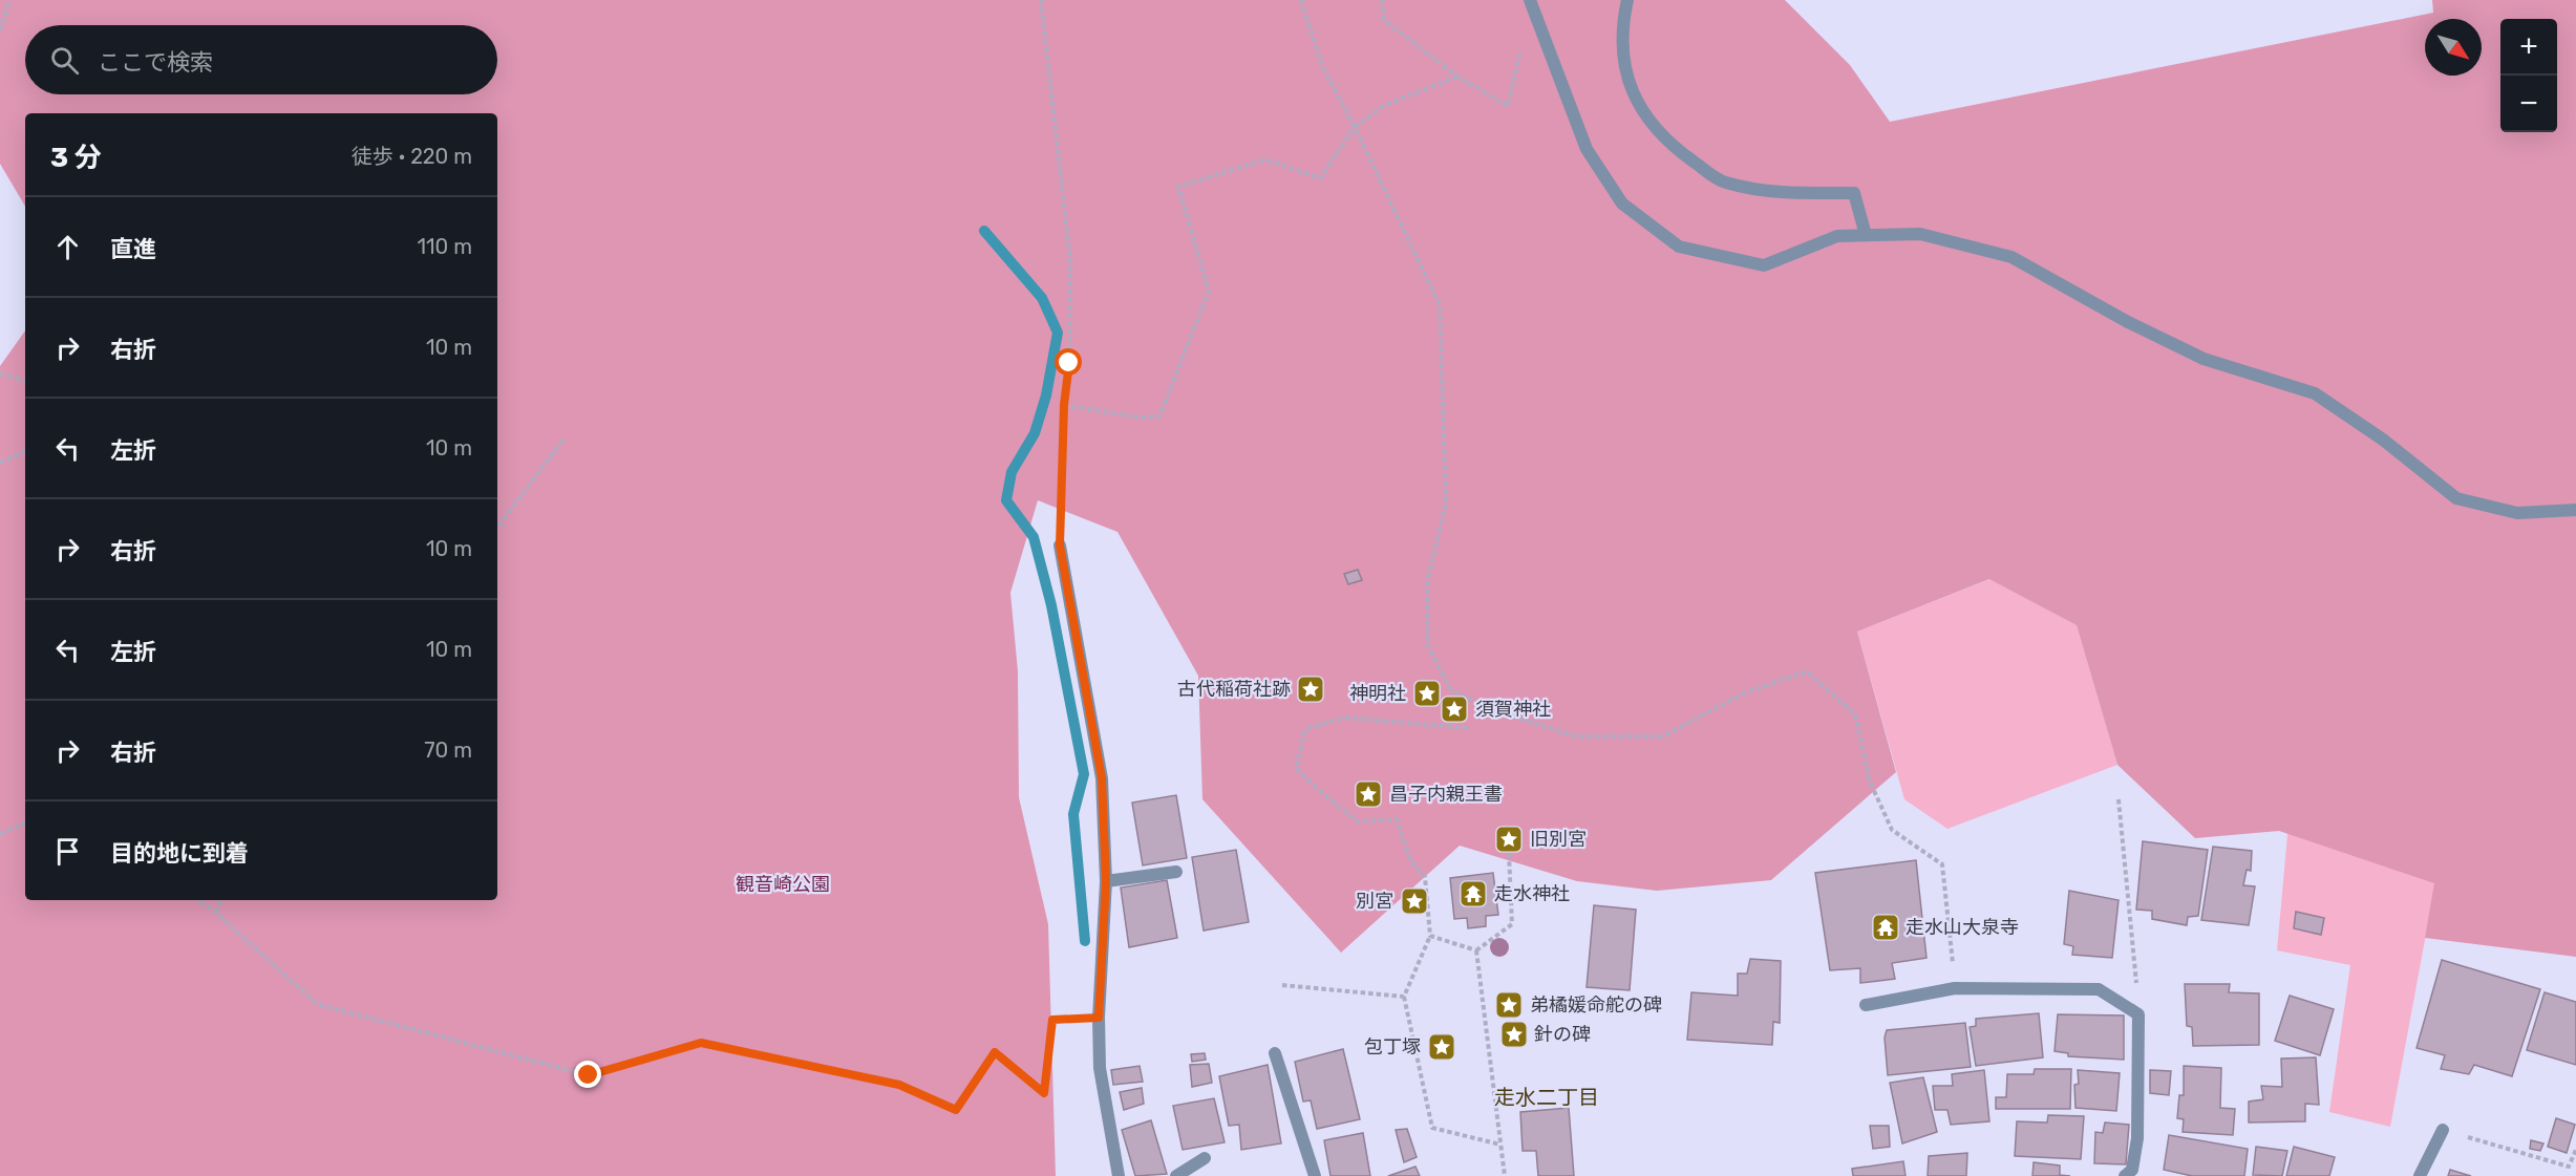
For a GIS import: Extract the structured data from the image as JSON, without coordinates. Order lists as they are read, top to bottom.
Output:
{
  "districts": ["走水二丁目"],
  "parks": ["観音崎公園"],
  "places": {
    "place": [
      "古代稲荷社跡",
      "神明社",
      "須賀神社",
      "昌子内親王書",
      "旧別宮",
      "別宮",
      "弟橘媛命舵の碑",
      "針の碑",
      "包丁塚"
    ],
    "temple": ["走水神社", "走水山大泉寺"]
  },
  "north": "bottom right",
  "page": {
    "map_buttons": ["+", "−"],
    "search": "ここで検索",
    "heading": ["3 分", "徒歩 · 220 m"],
    "list": [
      ["直進", "110 m"],
      ["右折", "10 m"],
      ["左折", "10 m"],
      ["右折", "10 m"],
      ["左折", "10 m"],
      ["右折", "70 m"],
      "目的地に到着"
    ]
  }
}
